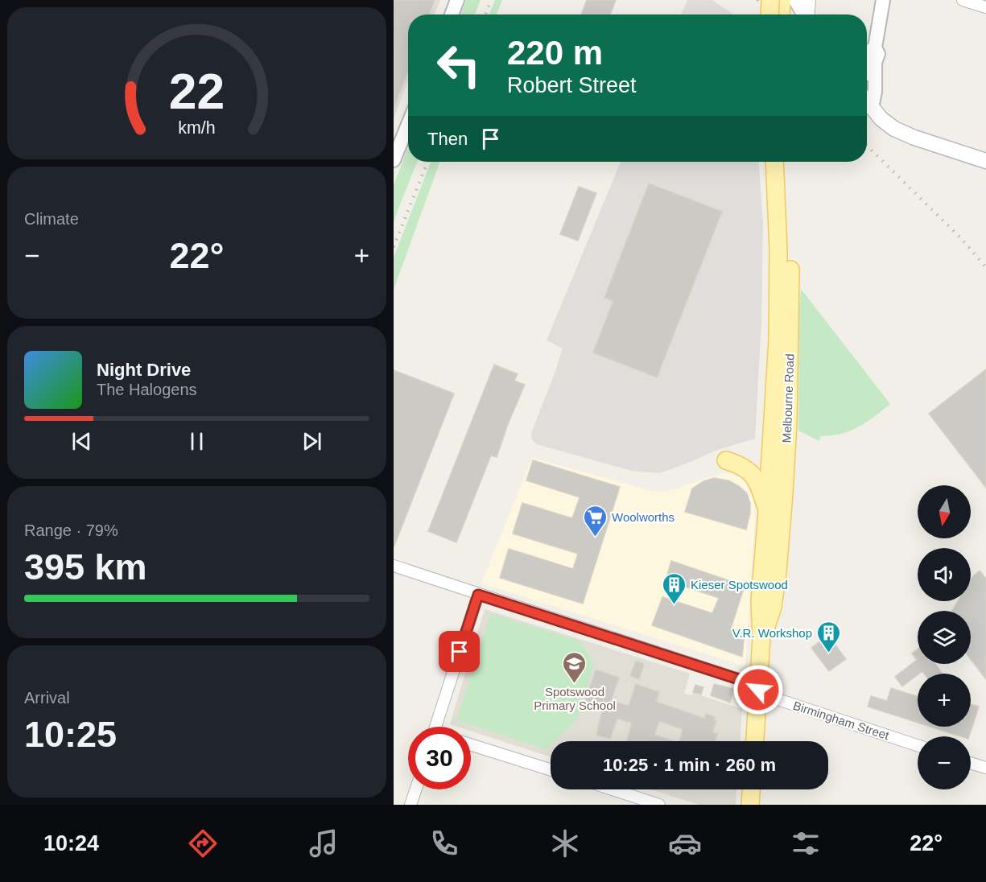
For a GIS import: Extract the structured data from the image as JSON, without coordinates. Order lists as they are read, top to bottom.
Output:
{
  "streets": {
    "main road": ["Melbourne Road"],
    "street": ["Birmingham Street"]
  },
  "crossings": [
    ["Melbourne Road", "Birmingham Street"]
  ],
  "places": {
    "supermarket": ["Woolworths"],
    "building": ["Kieser Spotswood", "V.R. Workshop"],
    "school or university": ["Spotswood Primary School"]
  },
  "north": "bottom",
  "page": {
    "turn": ["220 m", "Robert Street"],
    "then": "Then",
    "tile": [
      "Climate",
      ["Range · 79%", "395 km"],
      ["Arrival", "10:25"]
    ],
    "heat": ["−", "22°", "+"],
    "song": ["Night Drive", "The Halogens"],
    "map_buttons": ["+", "−"],
    "limit": "30",
    "trip": "10:25 · 1 min · 260 m",
    "tabs": ["10:24", "22°"],
    "gauge": ["22", "km/h"]
  }
}
